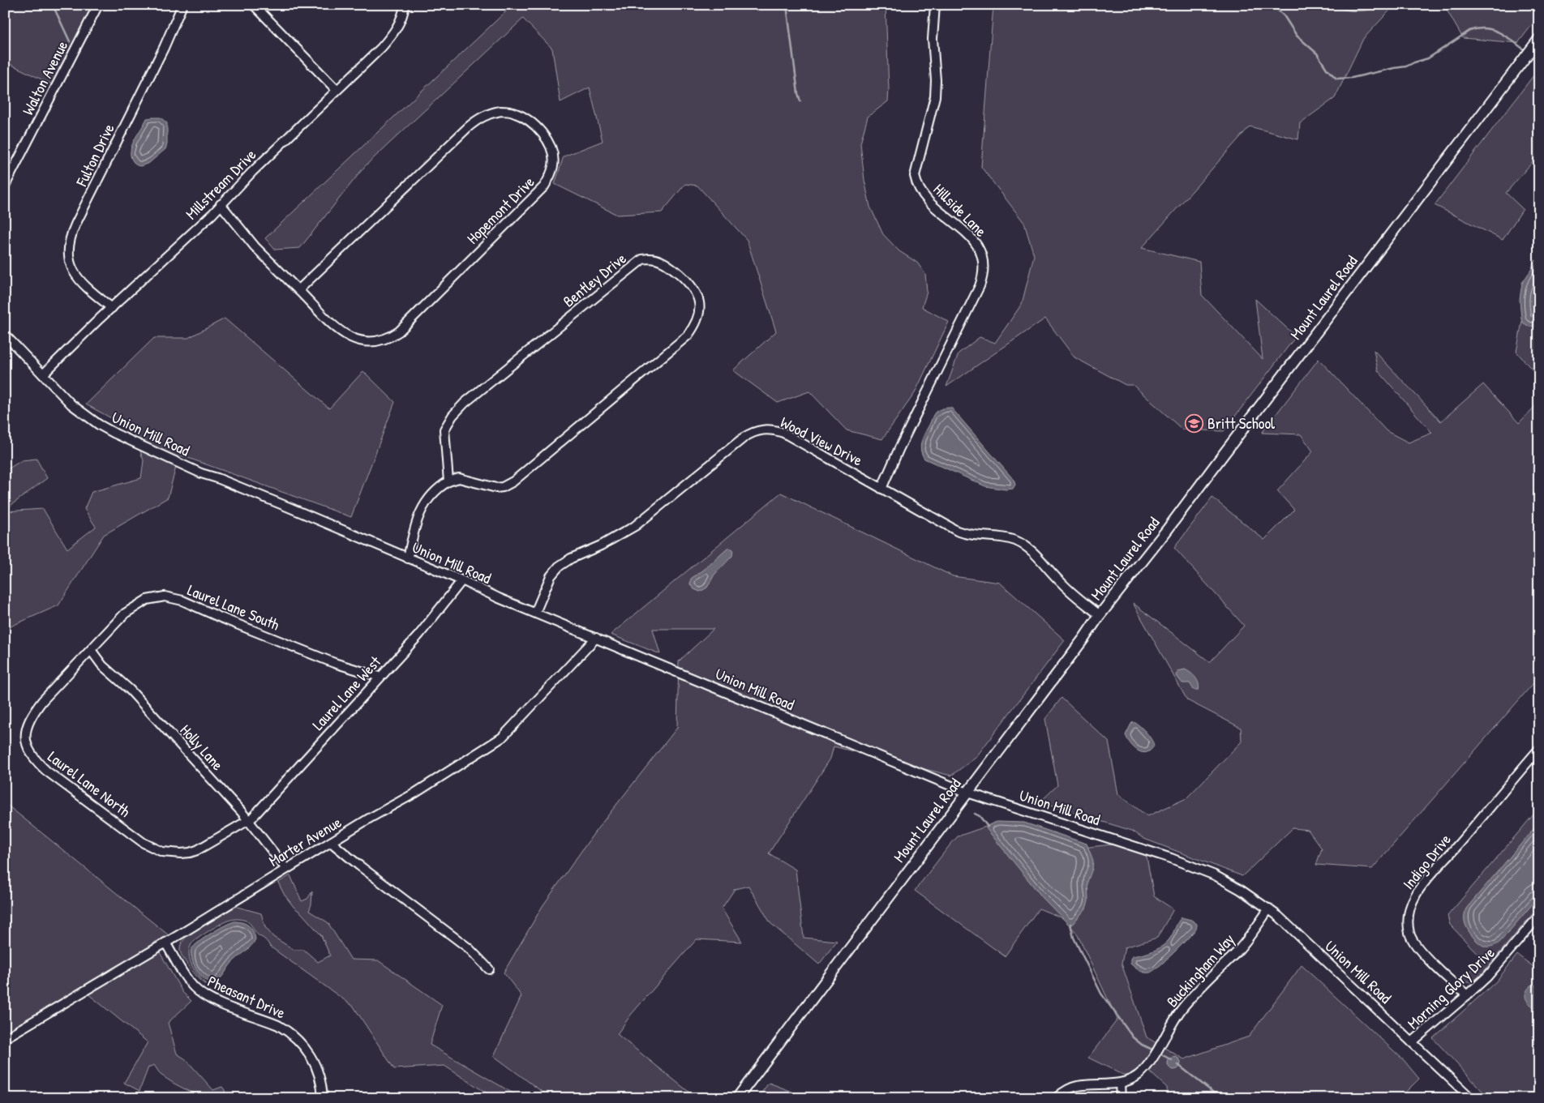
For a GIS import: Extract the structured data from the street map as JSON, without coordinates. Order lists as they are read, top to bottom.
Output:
{
  "streets": {
    "main road": ["Mount Laurel Road"],
    "street": [
      "Walton Avenue",
      "Fulton Drive",
      "Millstream Drive",
      "Hopemont Drive",
      "Hillside Lane",
      "Bentley Drive",
      "Union Mill Road",
      "Wood View Drive",
      "Laurel Lane South",
      "Laurel Lane West",
      "Holly Lane",
      "Laurel Lane North",
      "Marter Avenue",
      "Indigo Drive",
      "Buckingham Way",
      "Morning Glory Drive",
      "Pheasant Drive"
    ]
  },
  "crossings": [
    ["Fulton Drive", "Millstream Drive"],
    ["Millstream Drive", "Hopemont Drive"],
    ["Millstream Drive", "Union Mill Road"],
    ["Hillside Lane", "Wood View Drive"],
    ["Mount Laurel Road", "Union Mill Road"],
    ["Mount Laurel Road", "Wood View Drive"],
    ["Union Mill Road", "Wood View Drive"],
    ["Union Mill Road", "Laurel Lane West"],
    ["Union Mill Road", "Marter Avenue"],
    ["Union Mill Road", "Buckingham Way"],
    ["Union Mill Road", "Morning Glory Drive"],
    ["Laurel Lane South", "Laurel Lane West"],
    ["Laurel Lane South", "Holly Lane"],
    ["Laurel Lane South", "Laurel Lane North"],
    ["Laurel Lane West", "Holly Lane"],
    ["Laurel Lane West", "Laurel Lane North"],
    ["Holly Lane", "Laurel Lane North"],
    ["Holly Lane", "Marter Avenue"],
    ["Marter Avenue", "Pheasant Drive"],
    ["Indigo Drive", "Morning Glory Drive"]
  ],
  "places": {
    "school or university": ["Britt School"]
  }
}
